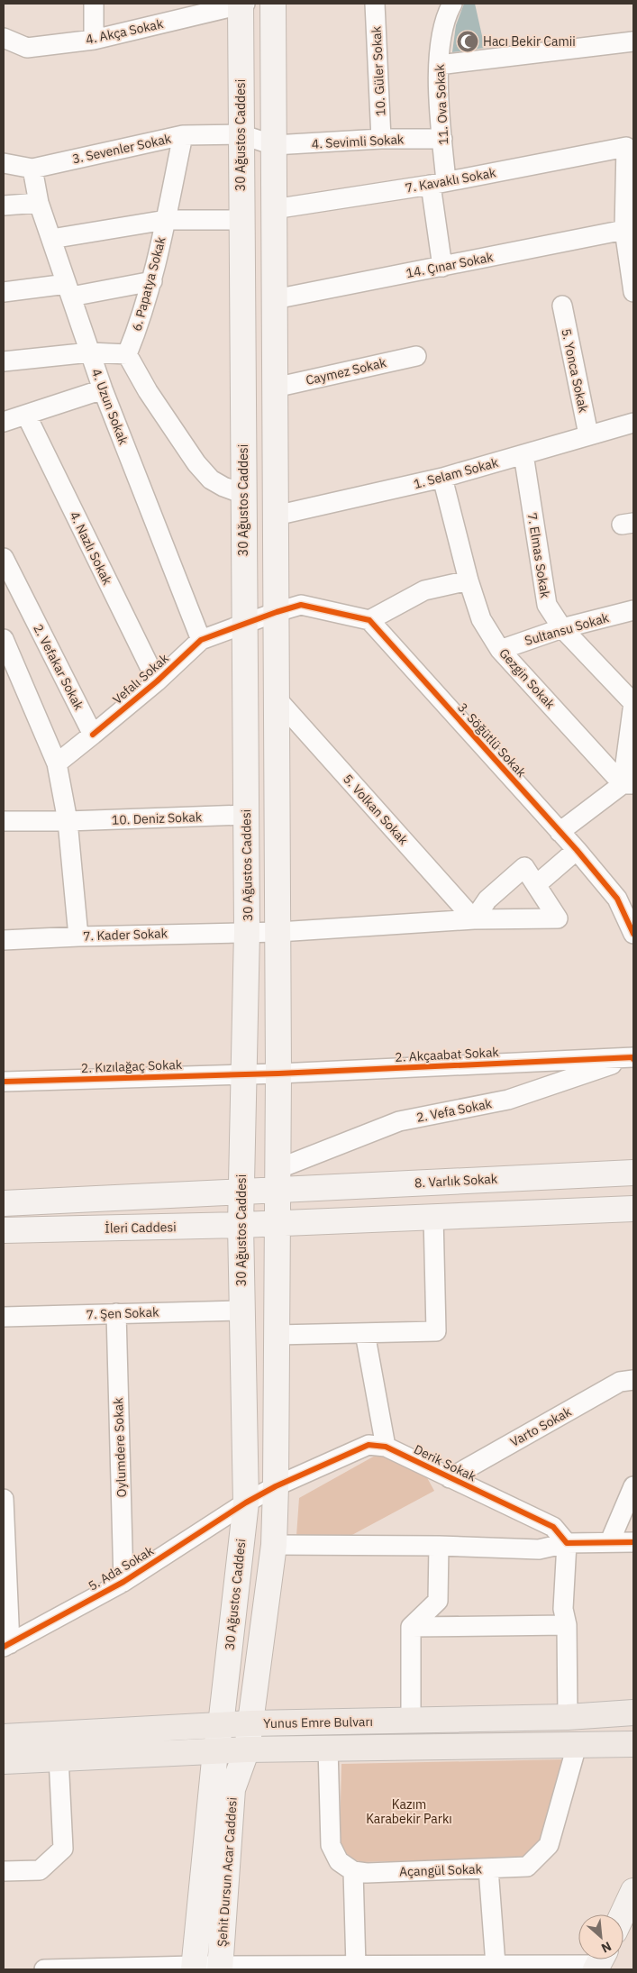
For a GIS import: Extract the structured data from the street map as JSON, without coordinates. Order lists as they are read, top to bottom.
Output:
{
  "streets": {
    "main road": [
      "30 Ağustos Caddesi",
      "8. Varlık Sokak",
      "İleri Caddesi",
      "Yunus Emre Bulvarı",
      "Şehit Dursun Acar Caddesi"
    ],
    "street": [
      "4. Akça Sokak",
      "10. Güler Sokak",
      "11. Ova Sokak",
      "4. Sevimli Sokak",
      "3. Sevenler Sokak",
      "7. Kavaklı Sokak",
      "14. Çınar Sokak",
      "6. Papatya Sokak",
      "5. Yonca Sokak",
      "Caymez Sokak",
      "4. Uzun Sokak",
      "1. Selam Sokak",
      "4. Nazlı Sokak",
      "7. Elmas Sokak",
      "Sultansu Sokak",
      "2. Vefakar Sokak",
      "Vefalı Sokak",
      "Gezgin Sokak",
      "3. Söğütlü Sokak",
      "5. Volkan Sokak",
      "10. Deniz Sokak",
      "7. Kader Sokak",
      "2. Akçaabat Sokak",
      "2. Kızılağaç Sokak",
      "2. Vefa Sokak",
      "7. Şen Sokak",
      "Varto Sokak",
      "Oylumdere Sokak",
      "Derik Sokak",
      "5. Ada Sokak",
      "Açangül Sokak"
    ]
  },
  "crossings": [
    ["4. Akça Sokak", "30 Ağustos Caddesi"],
    ["10. Güler Sokak", "4. Sevimli Sokak"],
    ["11. Ova Sokak", "4. Sevimli Sokak"],
    ["11. Ova Sokak", "7. Kavaklı Sokak"],
    ["11. Ova Sokak", "14. Çınar Sokak"],
    ["30 Ağustos Caddesi", "4. Sevimli Sokak"],
    ["30 Ağustos Caddesi", "3. Sevenler Sokak"],
    ["30 Ağustos Caddesi", "7. Kavaklı Sokak"],
    ["30 Ağustos Caddesi", "14. Çınar Sokak"],
    ["30 Ağustos Caddesi", "Caymez Sokak"],
    ["30 Ağustos Caddesi", "1. Selam Sokak"],
    ["30 Ağustos Caddesi", "5. Volkan Sokak"],
    ["30 Ağustos Caddesi", "10. Deniz Sokak"],
    ["30 Ağustos Caddesi", "7. Kader Sokak"],
    ["30 Ağustos Caddesi", "2. Akçaabat Sokak"],
    ["30 Ağustos Caddesi", "2. Kızılağaç Sokak"],
    ["30 Ağustos Caddesi", "2. Vefa Sokak"],
    ["30 Ağustos Caddesi", "8. Varlık Sokak"],
    ["30 Ağustos Caddesi", "İleri Caddesi"],
    ["30 Ağustos Caddesi", "7. Şen Sokak"],
    ["30 Ağustos Caddesi", "5. Ada Sokak"],
    ["30 Ağustos Caddesi", "Yunus Emre Bulvarı"],
    ["30 Ağustos Caddesi", "Şehit Dursun Acar Caddesi"],
    ["4. Sevimli Sokak", "3. Sevenler Sokak"],
    ["3. Sevenler Sokak", "6. Papatya Sokak"],
    ["3. Sevenler Sokak", "4. Uzun Sokak"],
    ["7. Kavaklı Sokak", "14. Çınar Sokak"],
    ["5. Yonca Sokak", "1. Selam Sokak"],
    ["4. Uzun Sokak", "Vefalı Sokak"],
    ["1. Selam Sokak", "7. Elmas Sokak"],
    ["1. Selam Sokak", "Gezgin Sokak"],
    ["4. Nazlı Sokak", "Vefalı Sokak"],
    ["7. Elmas Sokak", "Sultansu Sokak"],
    ["7. Elmas Sokak", "Gezgin Sokak"],
    ["Sultansu Sokak", "Gezgin Sokak"],
    ["2. Vefakar Sokak", "Vefalı Sokak"],
    ["2. Akçaabat Sokak", "2. Kızılağaç Sokak"],
    ["2. Akçaabat Sokak", "2. Vefa Sokak"],
    ["2. Vefa Sokak", "8. Varlık Sokak"],
    ["7. Şen Sokak", "Oylumdere Sokak"],
    ["Varto Sokak", "Derik Sokak"],
    ["Oylumdere Sokak", "5. Ada Sokak"],
    ["Yunus Emre Bulvarı", "Açangül Sokak"],
    ["Yunus Emre Bulvarı", "Şehit Dursun Acar Caddesi"]
  ],
  "parks": ["Kazım Karabekir Parkı"],
  "places": {
    "mosque": ["Hacı Bekir Camii"]
  },
  "north": "bottom right"
}
